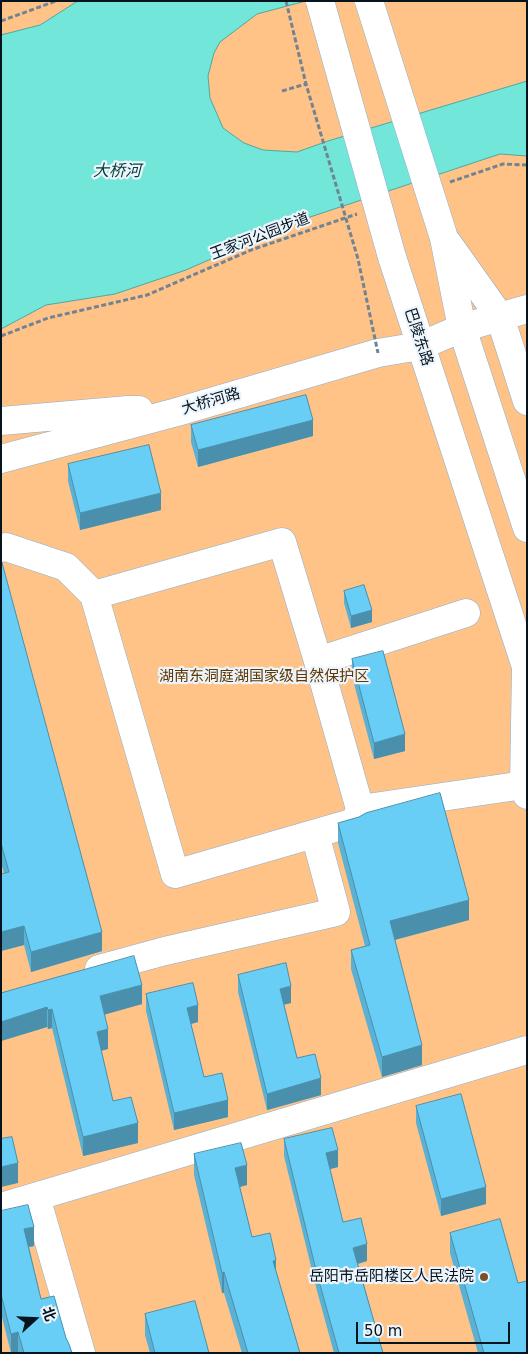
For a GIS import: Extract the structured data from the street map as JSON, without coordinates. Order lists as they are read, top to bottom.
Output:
{
  "streets": {
    "street": ["巴陵东路", "大桥河路"],
    "path": ["王家河公园步道"]
  },
  "crossings": [
    ["巴陵东路", "大桥河路"]
  ],
  "water": ["大桥河"],
  "parks": ["湖南东洞庭湖国家级自然保护区"],
  "places": ["岳阳市岳阳楼区人民法院"],
  "scale_bar": "50 m",
  "north": "right"
}
